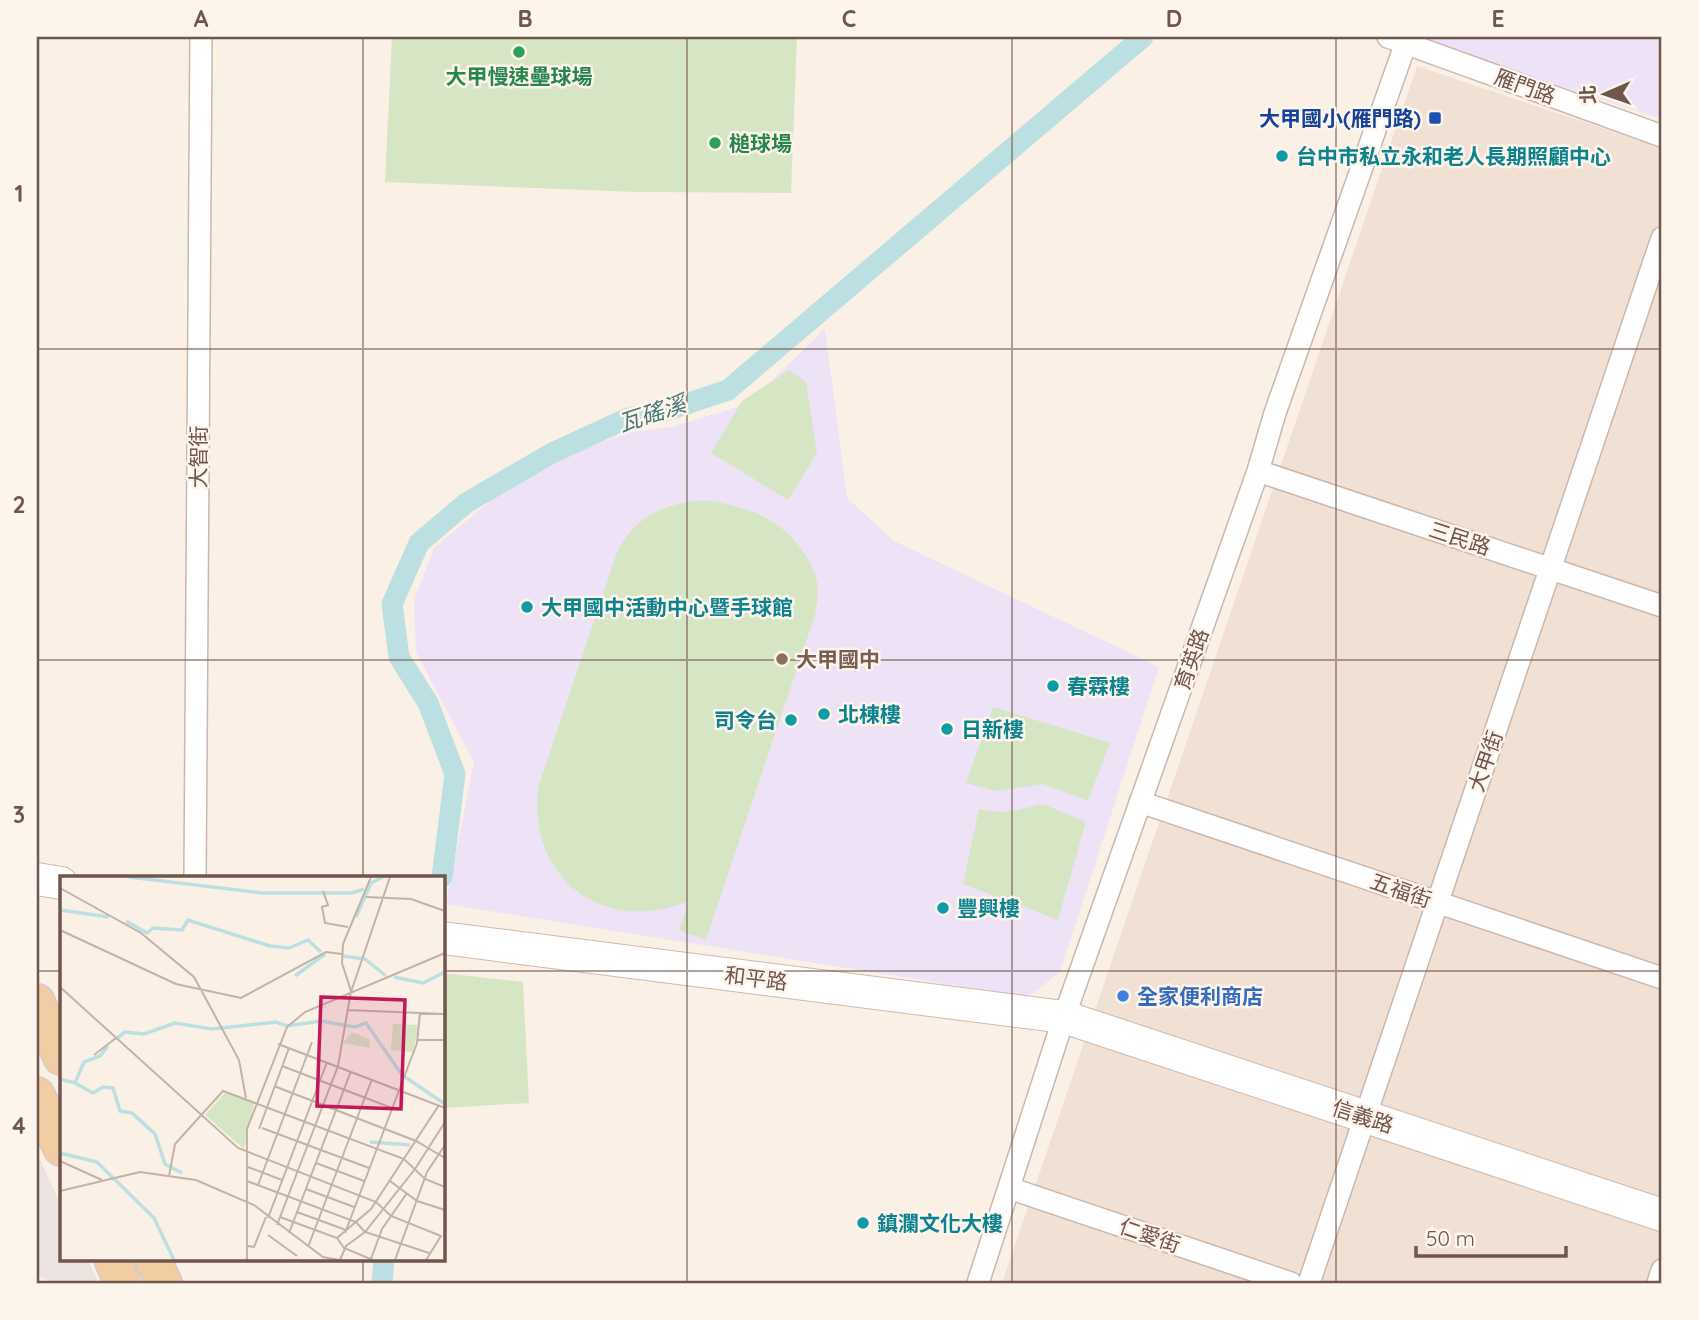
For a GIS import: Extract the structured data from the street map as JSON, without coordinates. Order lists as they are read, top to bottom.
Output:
{
  "streets": {
    "street": [
      "雁門路",
      "大智街",
      "三民路",
      "育英路",
      "大甲街",
      "五福街",
      "和平路",
      "信義路",
      "仁愛街"
    ]
  },
  "crossings": [
    ["雁門路", "育英路"],
    ["三民路", "育英路"],
    ["三民路", "大甲街"],
    ["育英路", "五福街"],
    ["育英路", "和平路"],
    ["育英路", "信義路"],
    ["育英路", "仁愛街"],
    ["大甲街", "五福街"],
    ["大甲街", "信義路"],
    ["和平路", "信義路"]
  ],
  "water": ["瓦磘溪"],
  "places": {
    "other": [
      "大甲慢速壘球場",
      "槌球場",
      "台中市私立永和老人長期照顧中心",
      "大甲國中活動中心暨手球館",
      "大甲國中",
      "春霖樓",
      "北棟樓",
      "司令台",
      "日新樓",
      "豐興樓",
      "全家便利商店",
      "鎮瀾文化大樓"
    ],
    "transit": ["大甲國小(雁門路)"]
  },
  "scale_bar": "50 m",
  "north": "left",
  "grid": {
    "columns": [
      "A",
      "B",
      "C",
      "D",
      "E"
    ],
    "rows": [
      "1",
      "2",
      "3",
      "4"
    ]
  }
}
